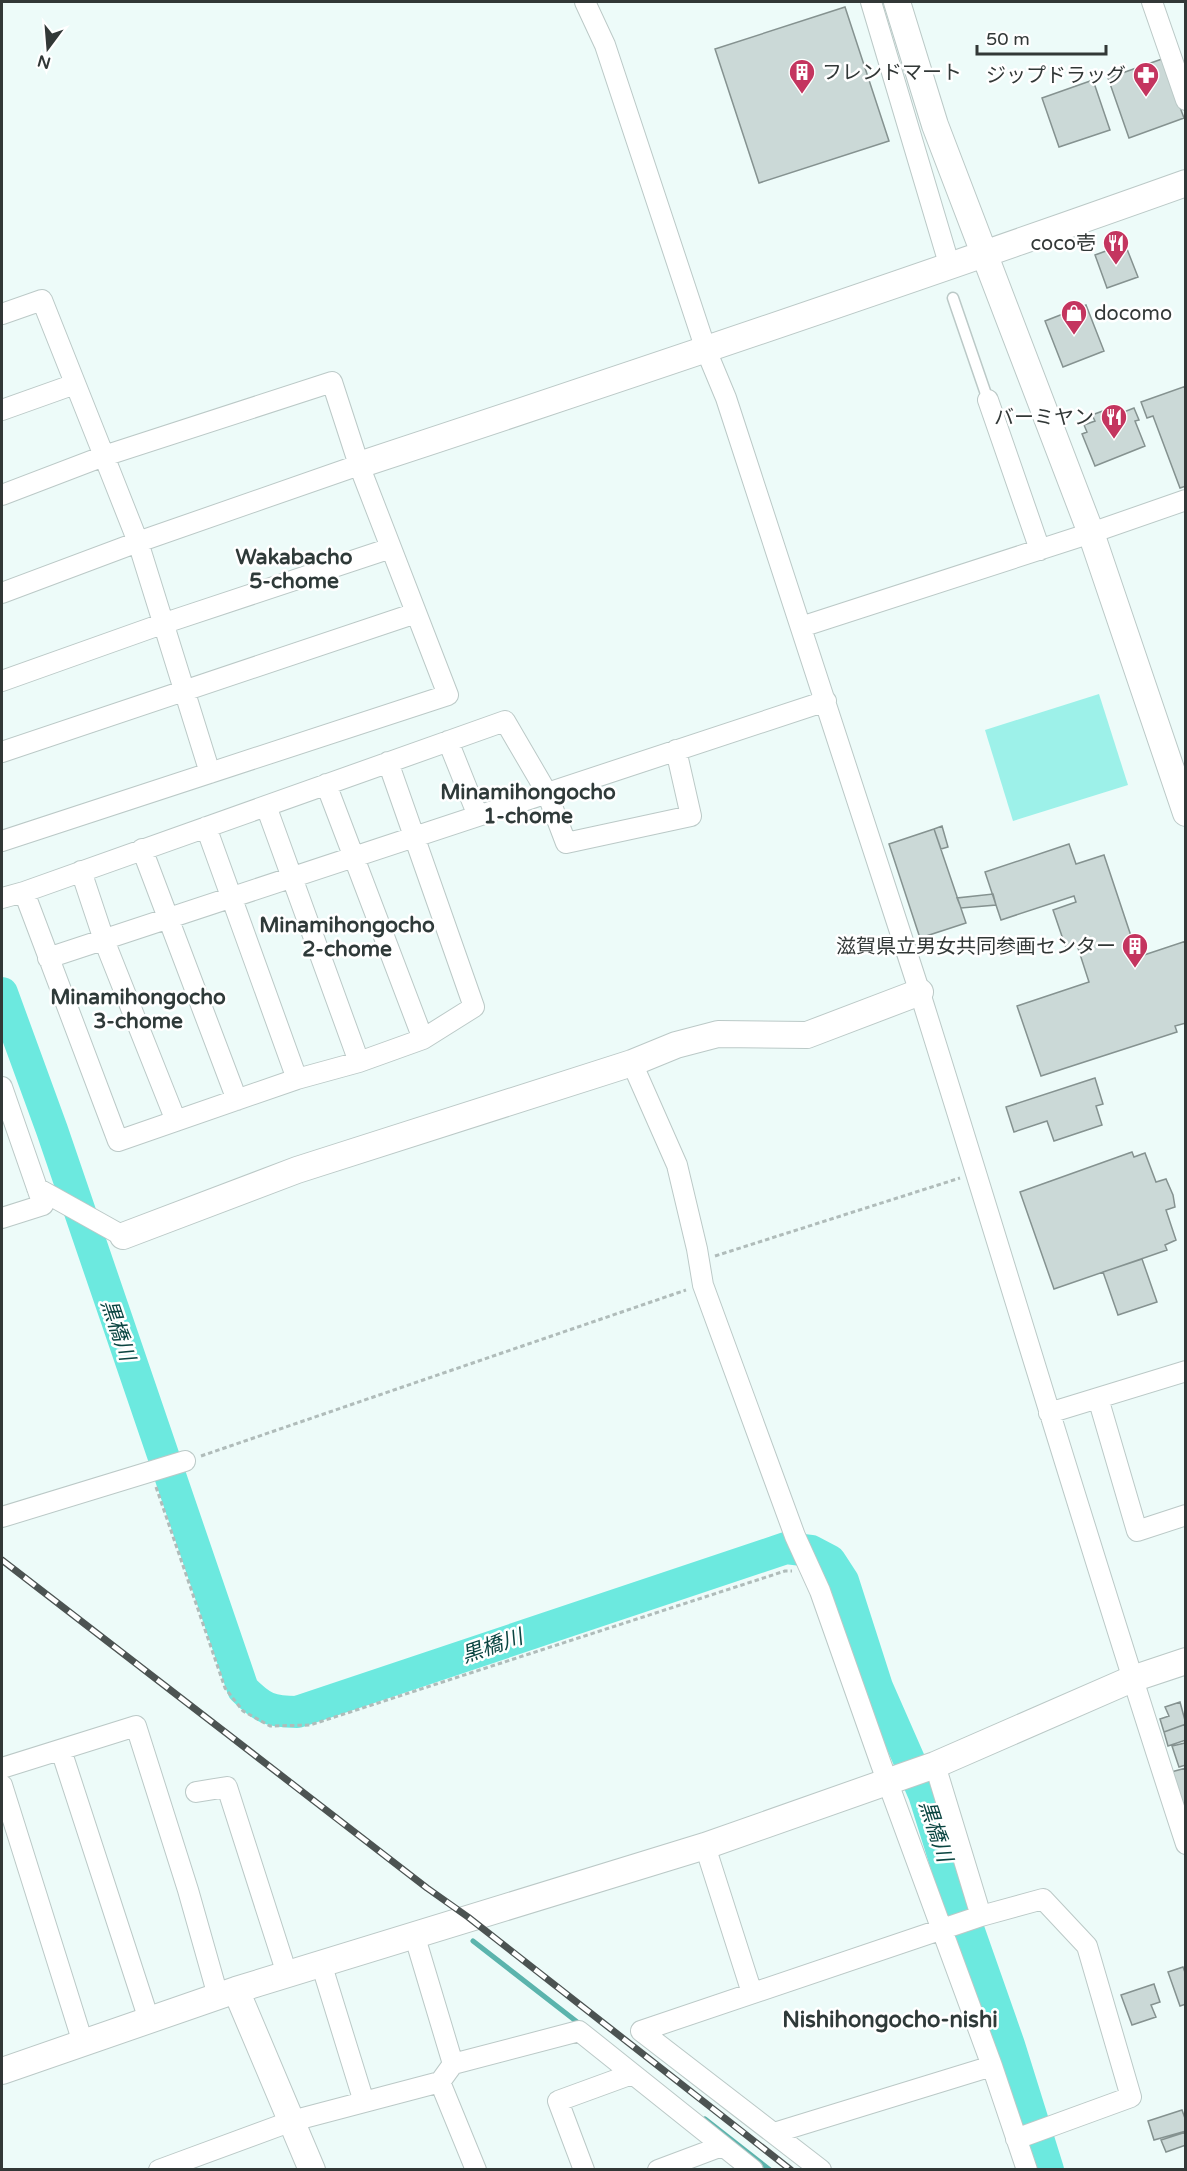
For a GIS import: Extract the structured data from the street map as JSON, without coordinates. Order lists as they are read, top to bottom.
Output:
{
  "districts": [
    "Wakabacho 5-chome",
    "Minamihongocho 1-chome",
    "Minamihongocho 2-chome",
    "Minamihongocho 3-chome",
    "Nishihongocho-nishi"
  ],
  "water": ["黒橋川"],
  "places": {
    "building": ["フレンドマート", "滋賀県立男女共同参画センター"],
    "pharmacy": ["ジップドラッグ"],
    "restaurant": ["coco壱", "バーミヤン"],
    "shop": ["docomo"]
  },
  "scale_bar": "50 m",
  "north": "bottom"
}
